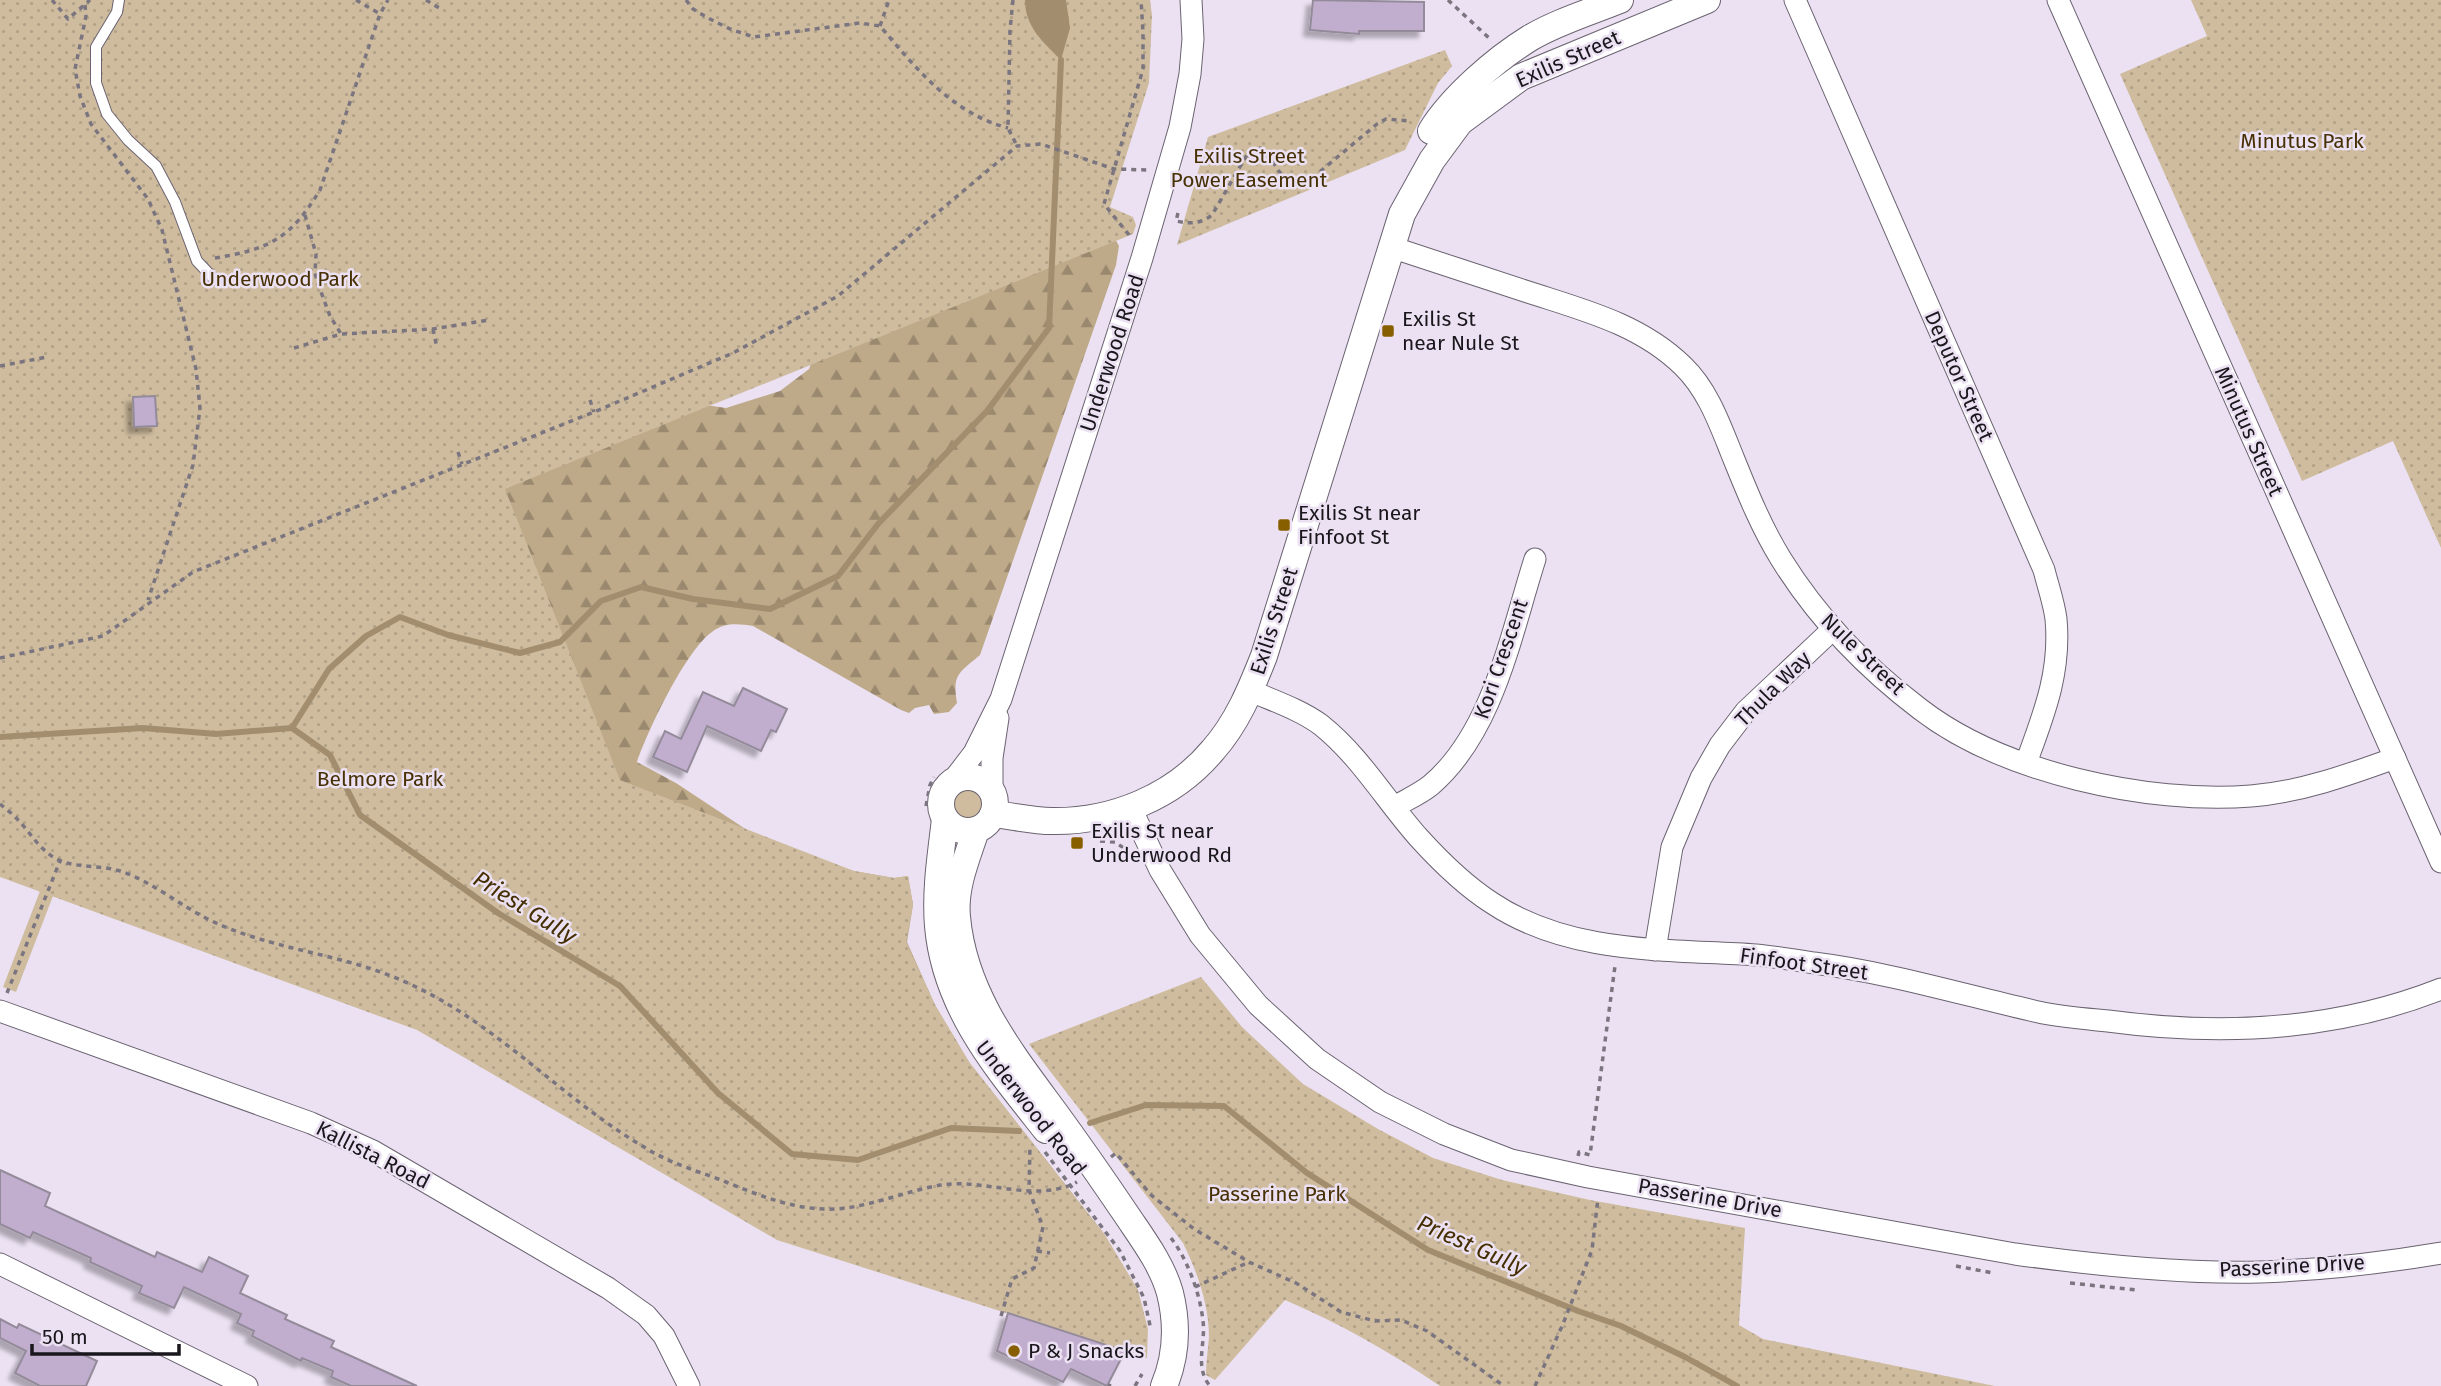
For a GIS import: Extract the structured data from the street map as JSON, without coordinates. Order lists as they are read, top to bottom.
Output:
{
  "streets": {
    "street": [
      "Exilis Street",
      "Underwood Road",
      "Deputor Street",
      "Minutus Street",
      "Nule Street",
      "Kori Crescent",
      "Thula Way",
      "Finfoot Street",
      "Kallista Road",
      "Passerine Drive"
    ]
  },
  "crossings": [
    ["Exilis Street", "Underwood Road"],
    ["Exilis Street", "Nule Street"],
    ["Exilis Street", "Finfoot Street"],
    ["Exilis Street", "Passerine Drive"],
    ["Deputor Street", "Nule Street"],
    ["Minutus Street", "Nule Street"],
    ["Nule Street", "Thula Way"],
    ["Kori Crescent", "Finfoot Street"],
    ["Thula Way", "Finfoot Street"]
  ],
  "water": ["Priest Gully"],
  "parks": [
    "Minutus Park",
    "Exilis Street Power Easement",
    "Underwood Park",
    "Belmore Park",
    "Passerine Park"
  ],
  "places": {
    "transit": ["Exilis St near Nule St", "Exilis St near Finfoot St", "Exilis St near Underwood Rd"],
    "other": ["P & J Snacks"]
  },
  "scale_bar": "50 m"
}
